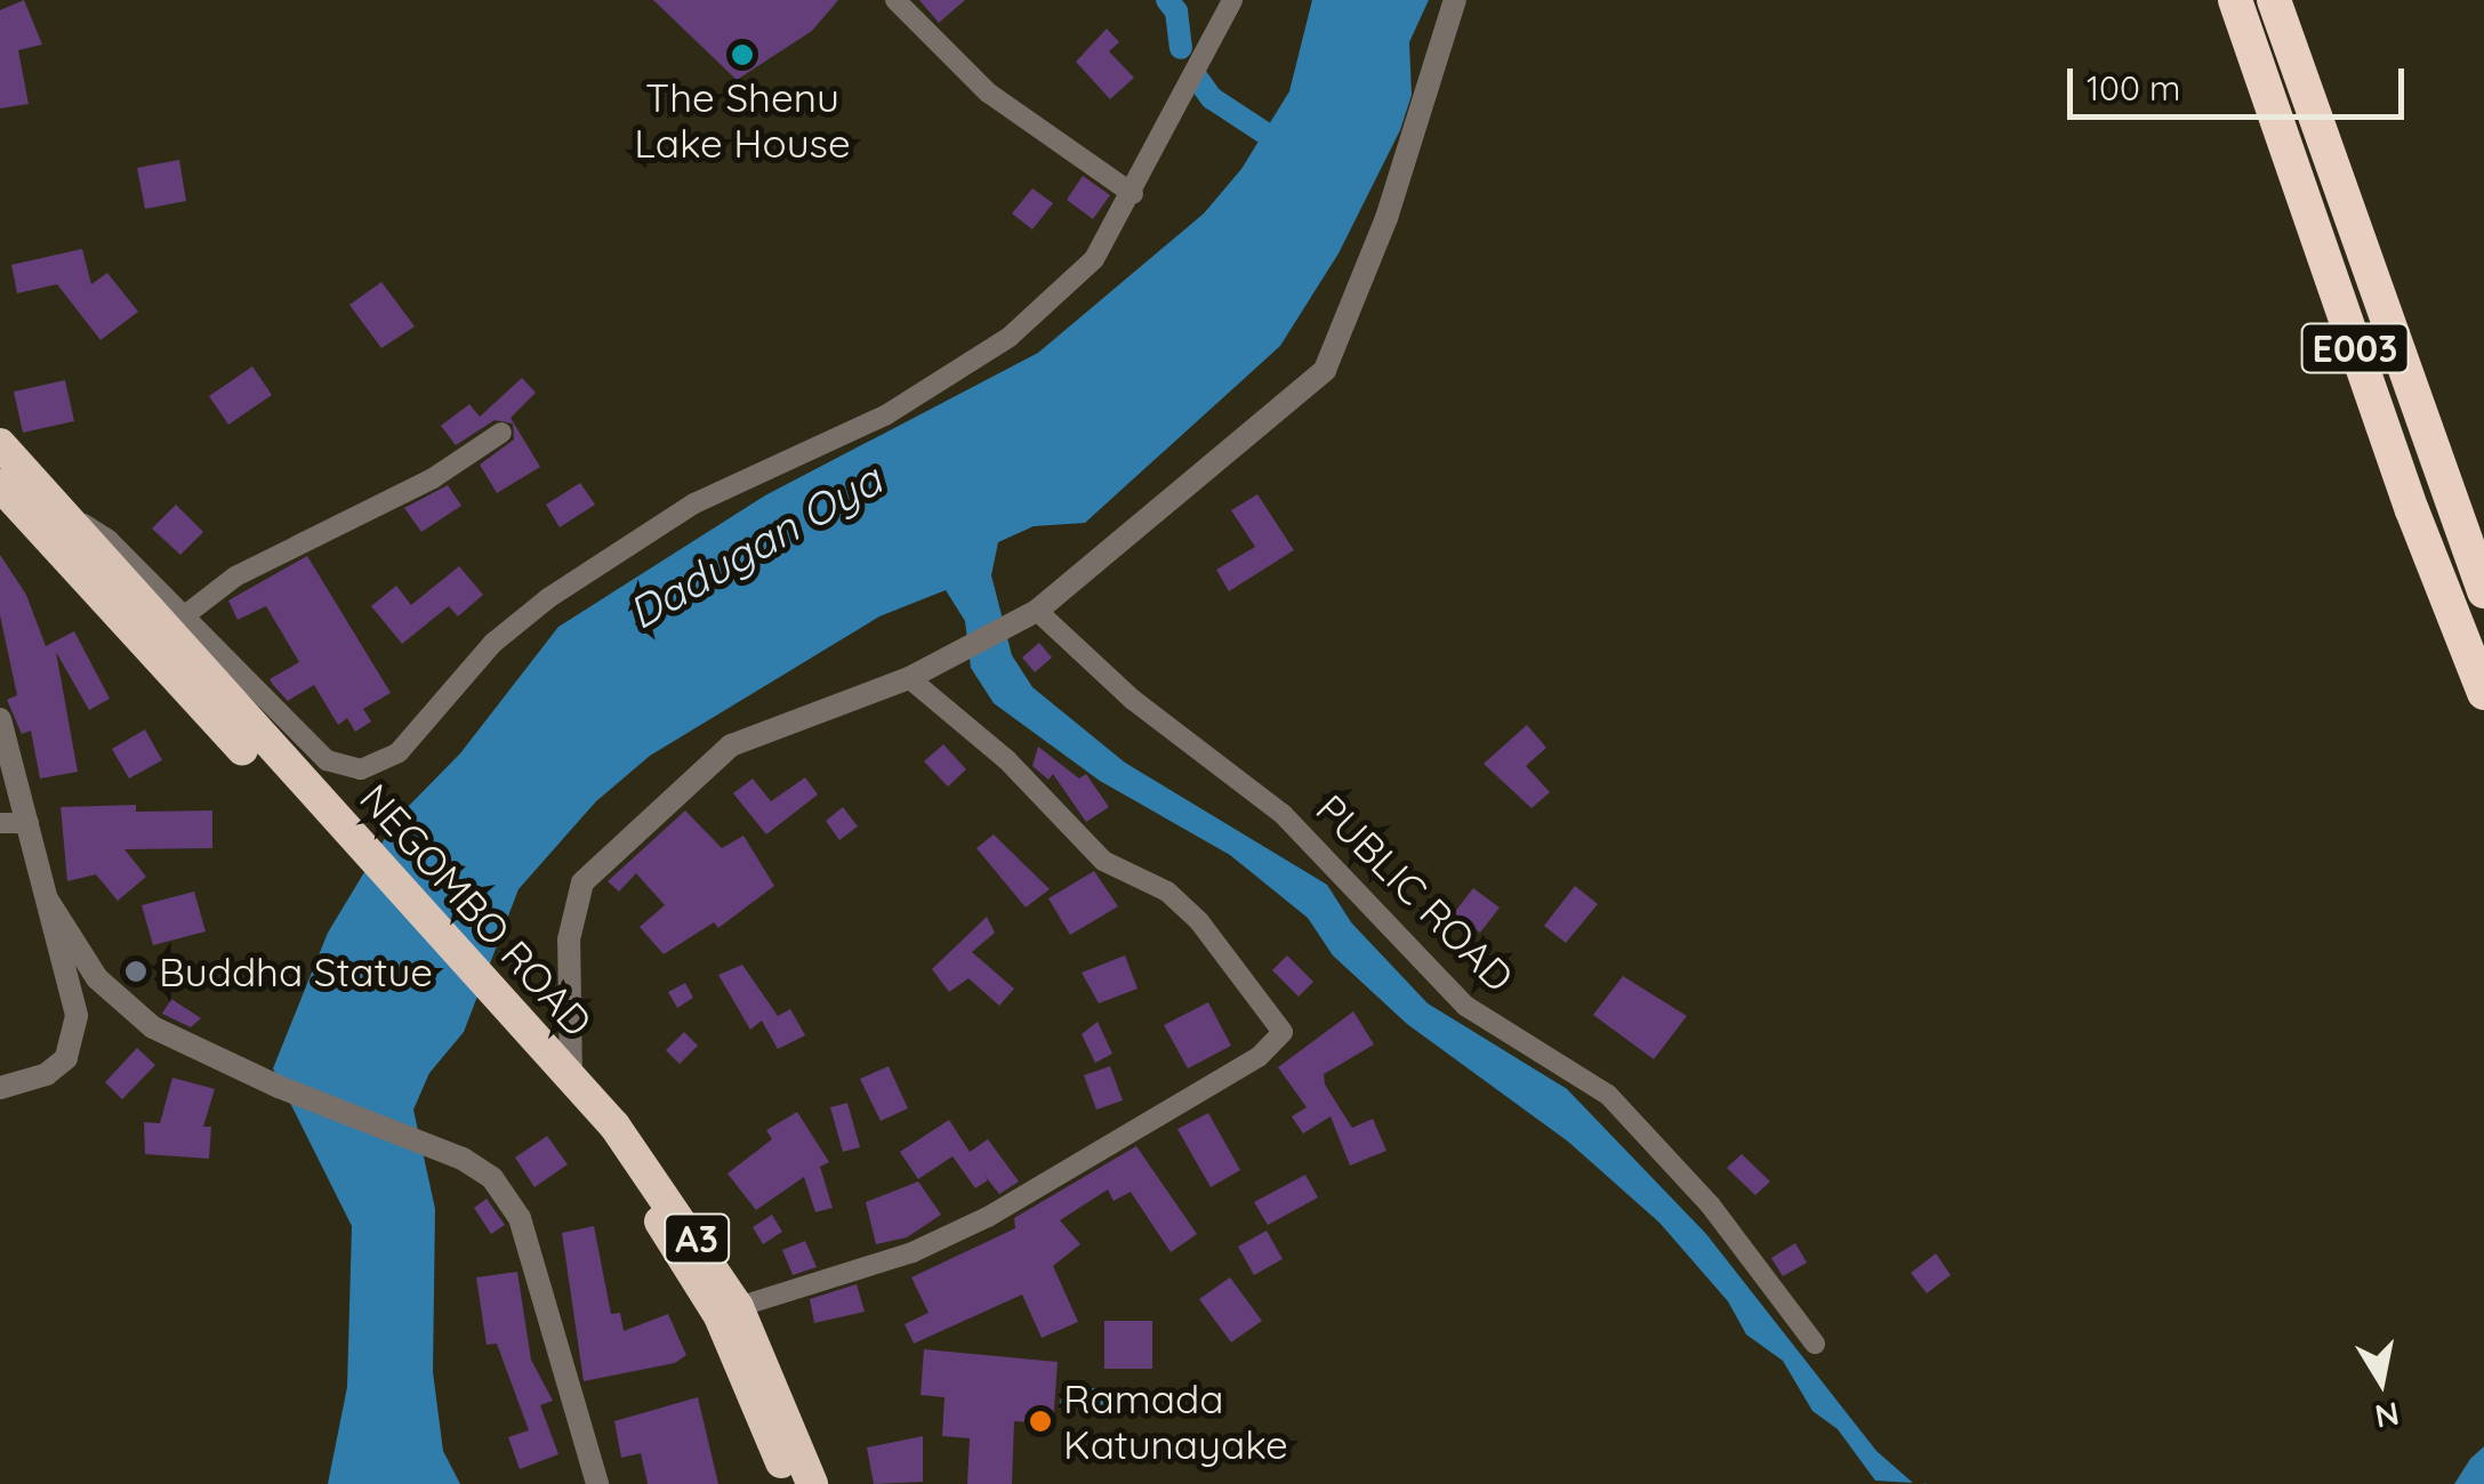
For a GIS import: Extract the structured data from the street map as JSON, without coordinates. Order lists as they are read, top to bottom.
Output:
{
  "streets": {
    "highway": ["E003", "NEGOMBO ROAD", "A3"],
    "street": ["PUBLIC ROAD"]
  },
  "water": ["Dadugan Oya"],
  "places": ["The Shenu Lake House", "Buddha Statue", "Ramada Katunayake"],
  "scale_bar": "100 m",
  "north": "bottom"
}
